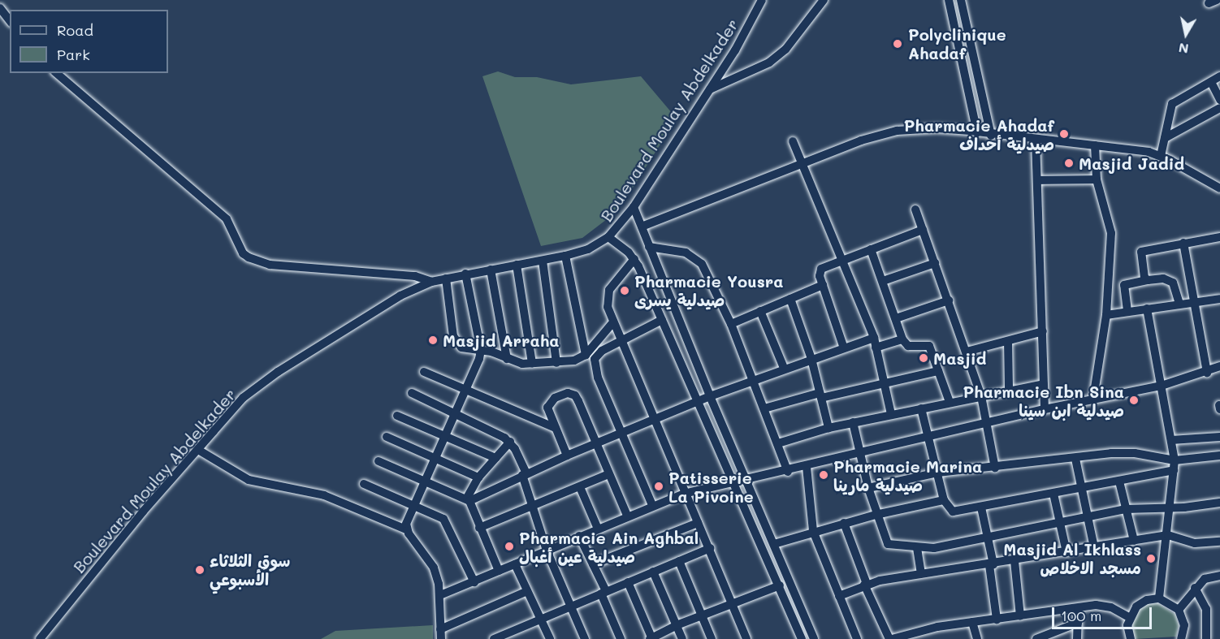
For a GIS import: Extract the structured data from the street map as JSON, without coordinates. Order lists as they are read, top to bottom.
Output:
{
  "streets": {
    "street": ["Boulevard Moulay Abdelkader"]
  },
  "places": [
    "Polyclinique Ahadaf",
    "Pharmacie Ahadaf صيدلية أحداف",
    "Masjid Jadid",
    "Pharmacie Yousra صيدلية يسرى",
    "Masjid Arraha",
    "Masjid",
    "Pharmacie Ibn Sina صيدلية ابن سينا",
    "Pharmacie Marina صيدلية مارينا",
    "Patisserie La Pivoine",
    "Pharmacie Ain Aghbal صيدلية عين أغبال",
    "Masjid Al Ikhlass مسجد الاخلاص",
    "سوق الثلاثاء الأسبوعي"
  ],
  "legend": ["Road", "Park"],
  "scale_bar": "100 m",
  "north": "bottom"
}
